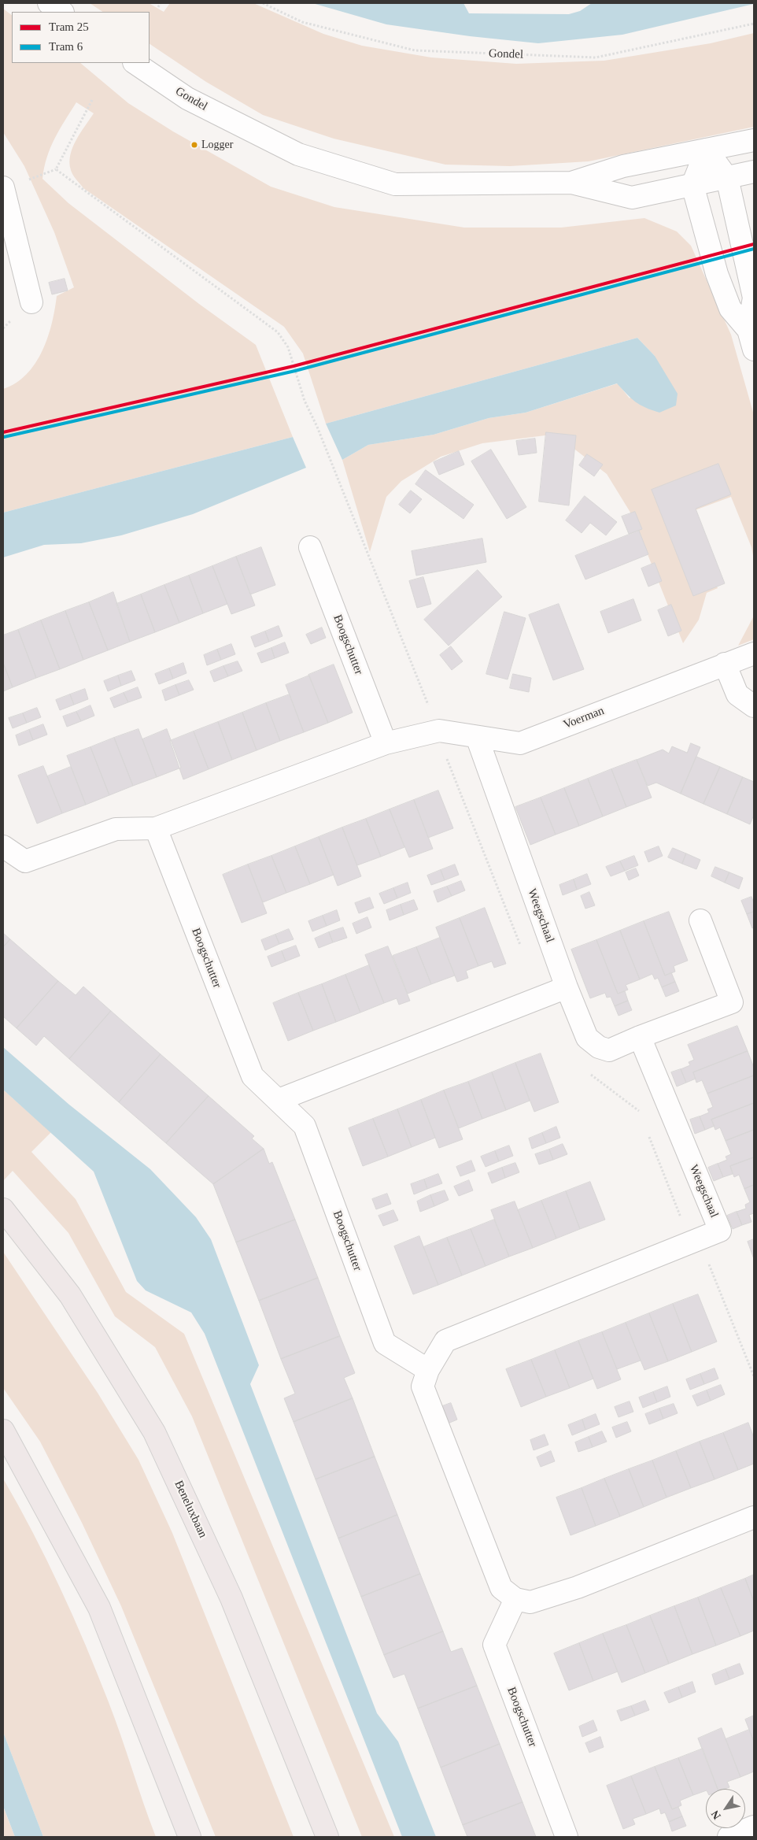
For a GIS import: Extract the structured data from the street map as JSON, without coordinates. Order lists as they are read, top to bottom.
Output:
{
  "streets": {
    "main road": ["Beneluxbaan"],
    "street": [
      "Gondel",
      "Boogschutter",
      "Voerman",
      "Weegschaal"
    ]
  },
  "crossings": [
    ["Voerman", "Weegschaal"]
  ],
  "places": ["Logger"],
  "lines": ["tram line 25", "tram line 6"],
  "legend": ["Tram 25", "Tram 6"],
  "north": "bottom left"
}
